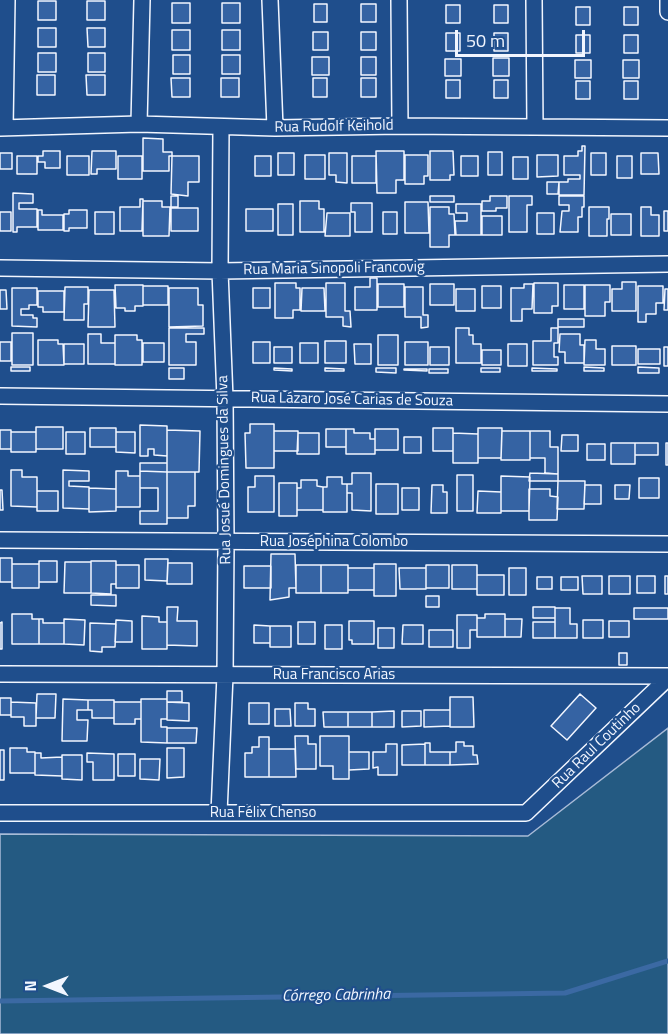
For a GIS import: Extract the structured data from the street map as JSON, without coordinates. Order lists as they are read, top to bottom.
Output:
{
  "streets": {
    "street": [
      "Rua Rudolf Keihold",
      "Rua Maria Sinopoli Francovig",
      "Rua Lázaro José Carias de Souza",
      "Rua Josué Domingues da Silva",
      "Rua Joséphina Colombo",
      "Rua Francisco Arias",
      "Rua Raul Coutinho",
      "Rua Félix Chenso"
    ]
  },
  "crossings": [
    ["Rua Rudolf Keihold", "Rua Josué Domingues da Silva"],
    ["Rua Maria Sinopoli Francovig", "Rua Josué Domingues da Silva"],
    ["Rua Lázaro José Carias de Souza", "Rua Josué Domingues da Silva"],
    ["Rua Josué Domingues da Silva", "Rua Joséphina Colombo"],
    ["Rua Josué Domingues da Silva", "Rua Francisco Arias"],
    ["Rua Josué Domingues da Silva", "Rua Félix Chenso"],
    ["Rua Francisco Arias", "Rua Raul Coutinho"],
    ["Rua Raul Coutinho", "Rua Félix Chenso"]
  ],
  "water": ["Córrego Cabrinha"],
  "scale_bar": "50 m",
  "north": "left"
}
